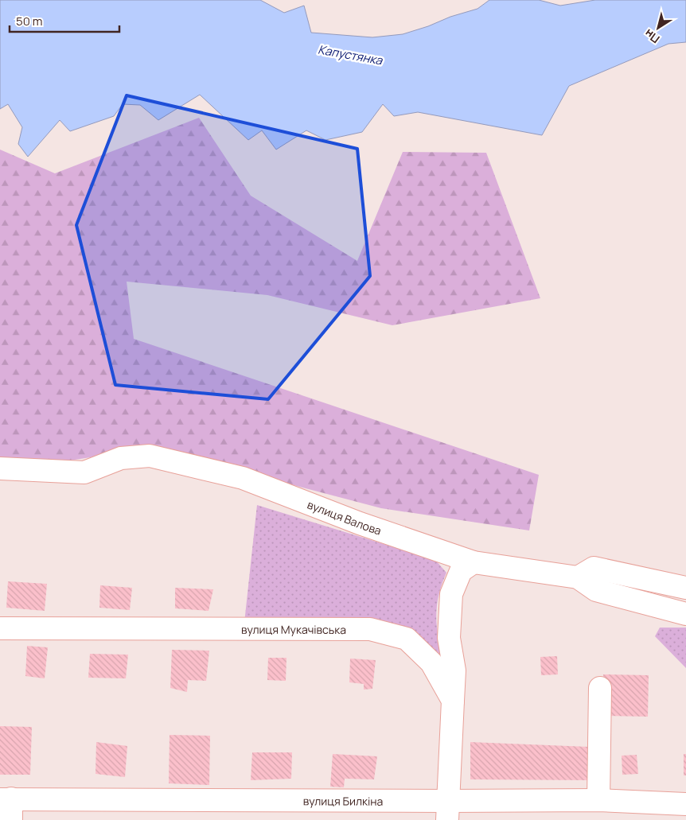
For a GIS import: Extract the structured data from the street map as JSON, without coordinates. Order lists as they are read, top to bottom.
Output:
{
  "streets": {
    "street": ["вулиця Валова", "вулиця Мукачівська", "вулиця Билкіна"]
  },
  "water": ["Капустянка"],
  "scale_bar": "50 m",
  "north": "bottom left"
}
